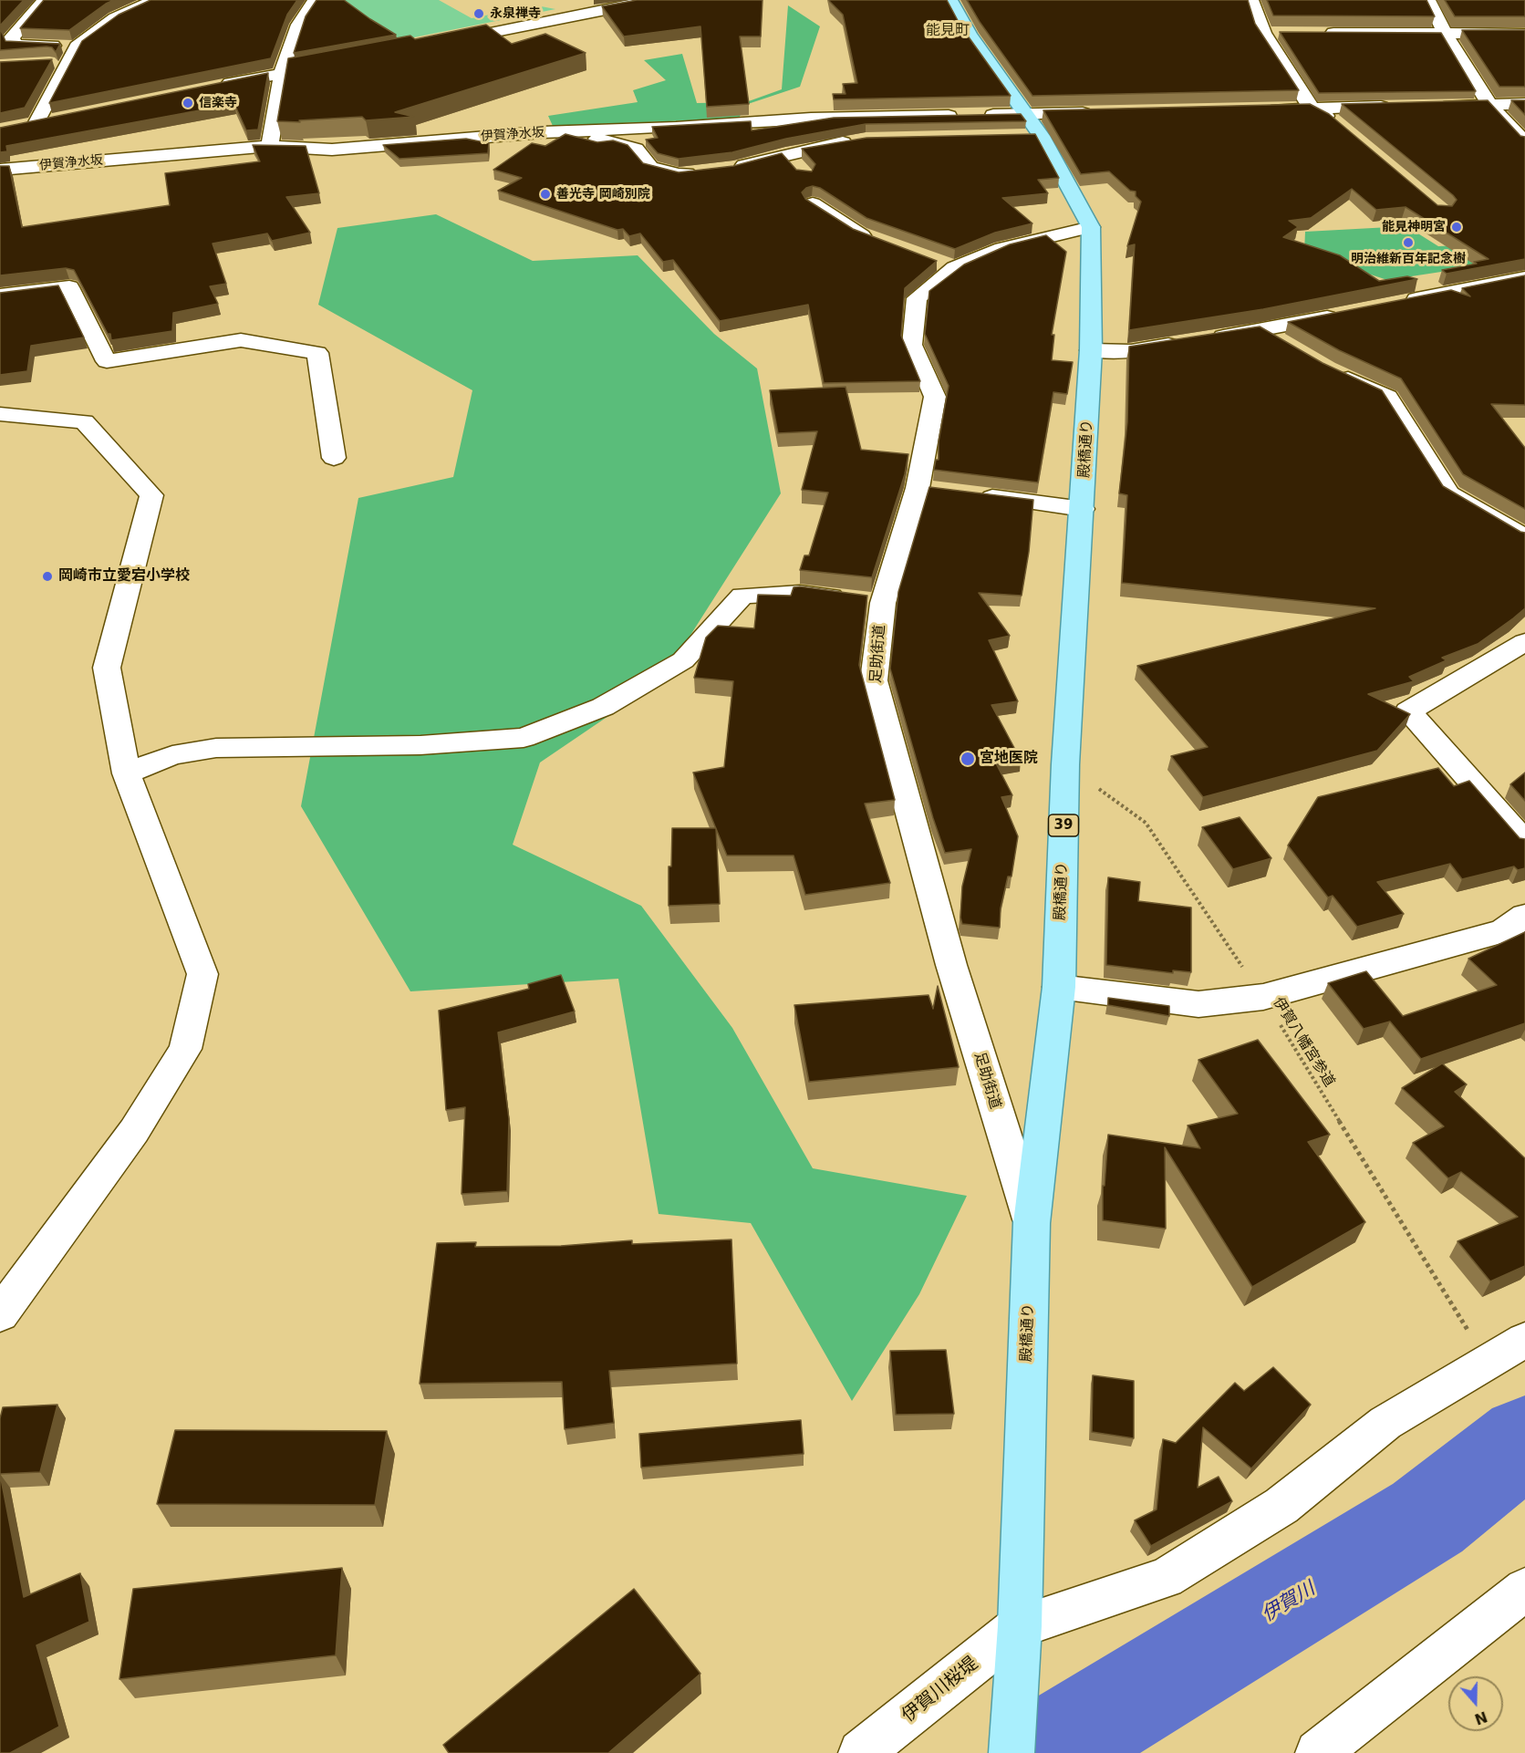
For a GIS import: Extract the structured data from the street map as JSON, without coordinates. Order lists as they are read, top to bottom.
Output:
{
  "streets": {
    "main road": ["殿橋通り", "39"],
    "street": ["伊賀浄水坂", "足助街道", "伊賀川桜堤"],
    "path": ["伊賀八幡宮参道"]
  },
  "crossings": [
    ["伊賀浄水坂", "殿橋通り"],
    ["殿橋通り", "足助街道"],
    ["殿橋通り", "伊賀八幡宮参道"],
    ["殿橋通り", "伊賀川桜堤"]
  ],
  "districts": ["能見町"],
  "water": ["伊賀川"],
  "places": [
    "永泉禅寺",
    "信楽寺",
    "善光寺 岡崎別院",
    "能見神明宮",
    "明治維新百年記念樹",
    "岡崎市立愛宕小学校",
    "宮地医院"
  ],
  "north": "bottom"
}
